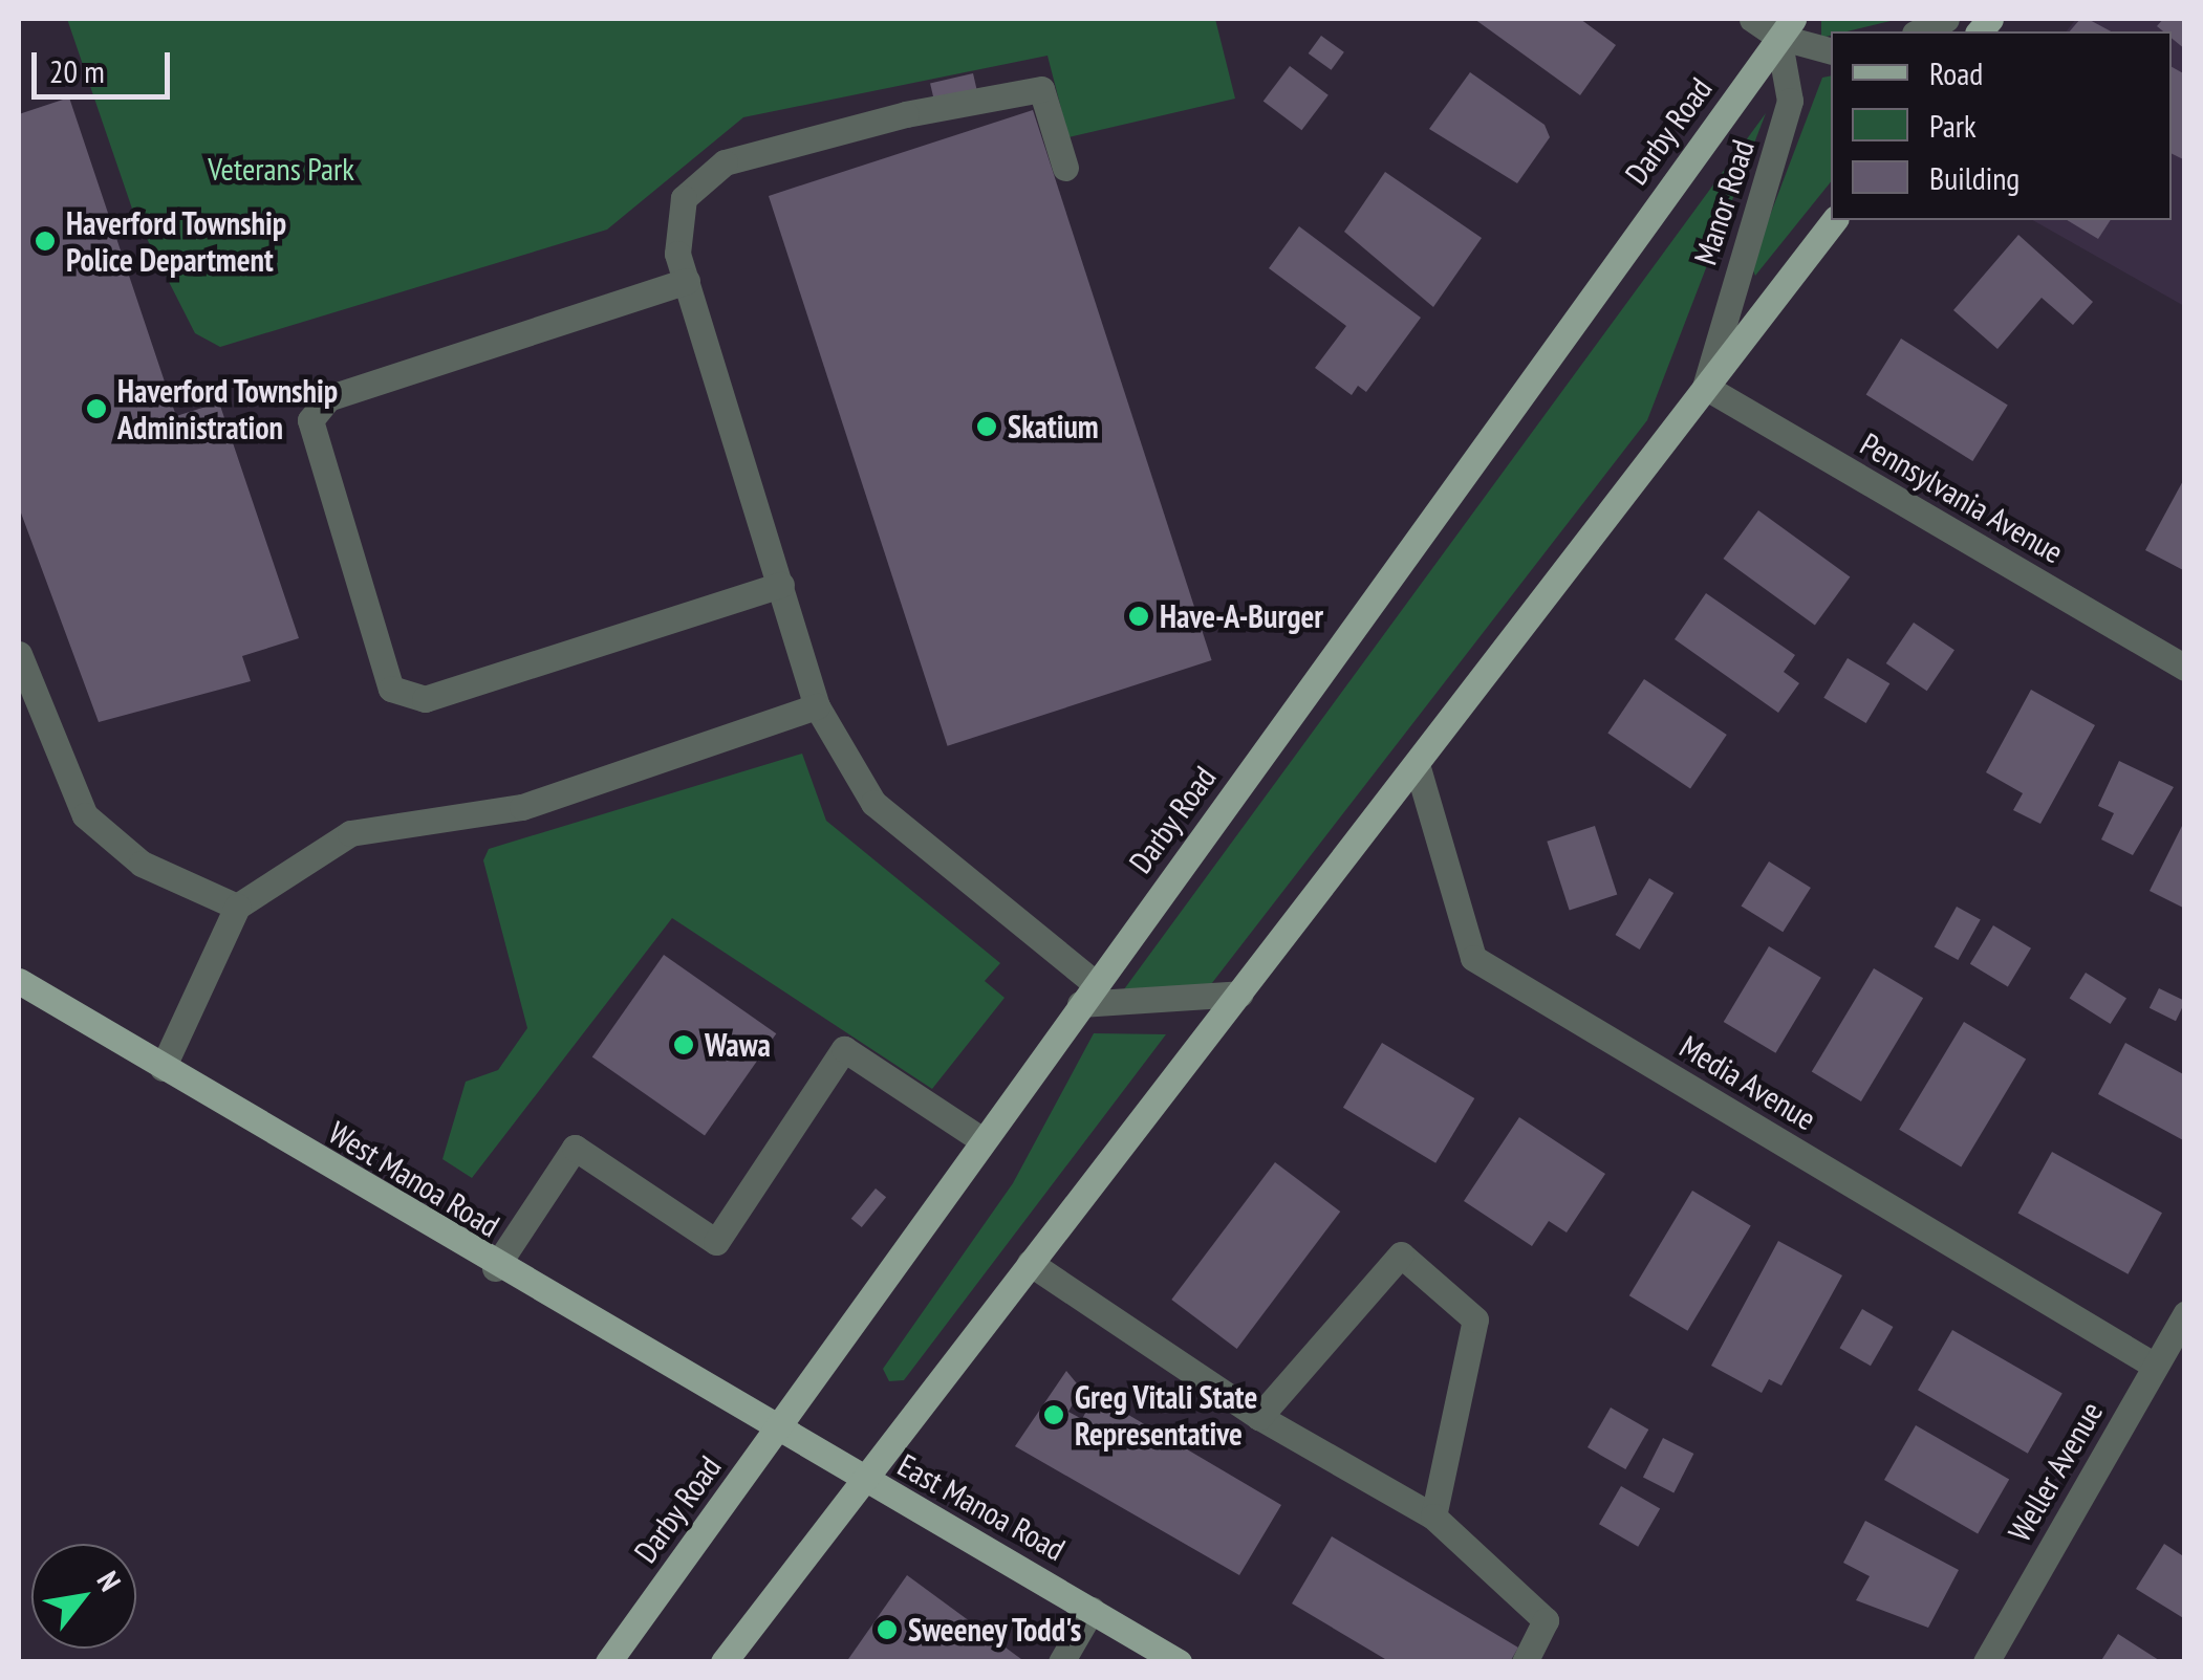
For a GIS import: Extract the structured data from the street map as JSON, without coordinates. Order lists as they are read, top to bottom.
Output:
{
  "streets": {
    "main road": ["Darby Road", "West Manoa Road", "East Manoa Road"],
    "street": [
      "Manor Road",
      "Pennsylvania Avenue",
      "Media Avenue",
      "Weller Avenue"
    ]
  },
  "crossings": [
    ["Darby Road", "Manor Road"],
    ["Darby Road", "West Manoa Road"],
    ["Darby Road", "East Manoa Road"],
    ["Manor Road", "Pennsylvania Avenue"],
    ["Media Avenue", "Weller Avenue"],
    ["West Manoa Road", "East Manoa Road"]
  ],
  "parks": ["Veterans Park"],
  "places": [
    "Haverford Township Police Department",
    "Haverford Township Administration",
    "Skatium",
    "Have-A-Burger",
    "Wawa",
    "Greg Vitali State Representative",
    "Sweeney Todd's"
  ],
  "legend": ["Road", "Park", "Building"],
  "scale_bar": "20 m",
  "north": "top right"
}
